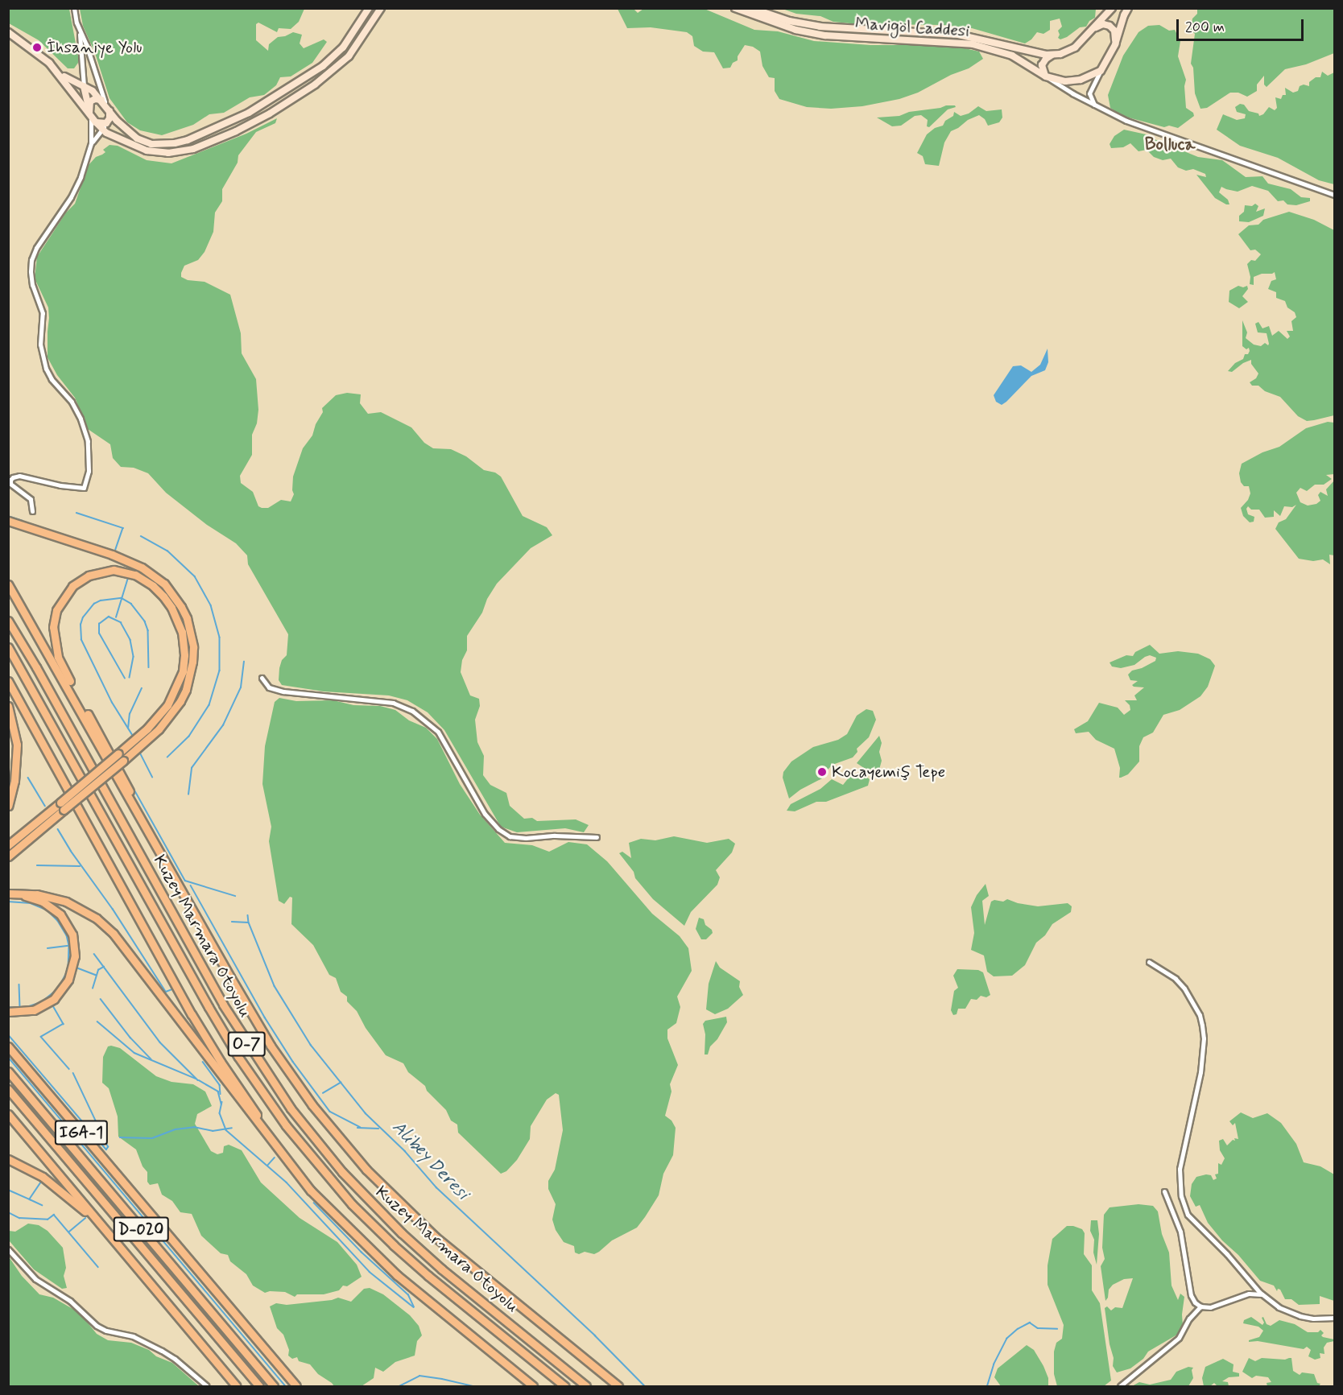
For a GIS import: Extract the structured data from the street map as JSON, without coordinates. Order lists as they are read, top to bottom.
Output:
{
  "streets": {
    "highway": [
      "Kuzey Marmara Otoyolu",
      "O-7",
      "IGA-1",
      "D-020"
    ],
    "main road": ["Mavigöl Caddesi"]
  },
  "districts": ["Bolluca"],
  "water": ["Alibey Deresi"],
  "places": ["İhsaniye Yolu", "Kocayemiş Tepe"],
  "scale_bar": "200 m"
}
